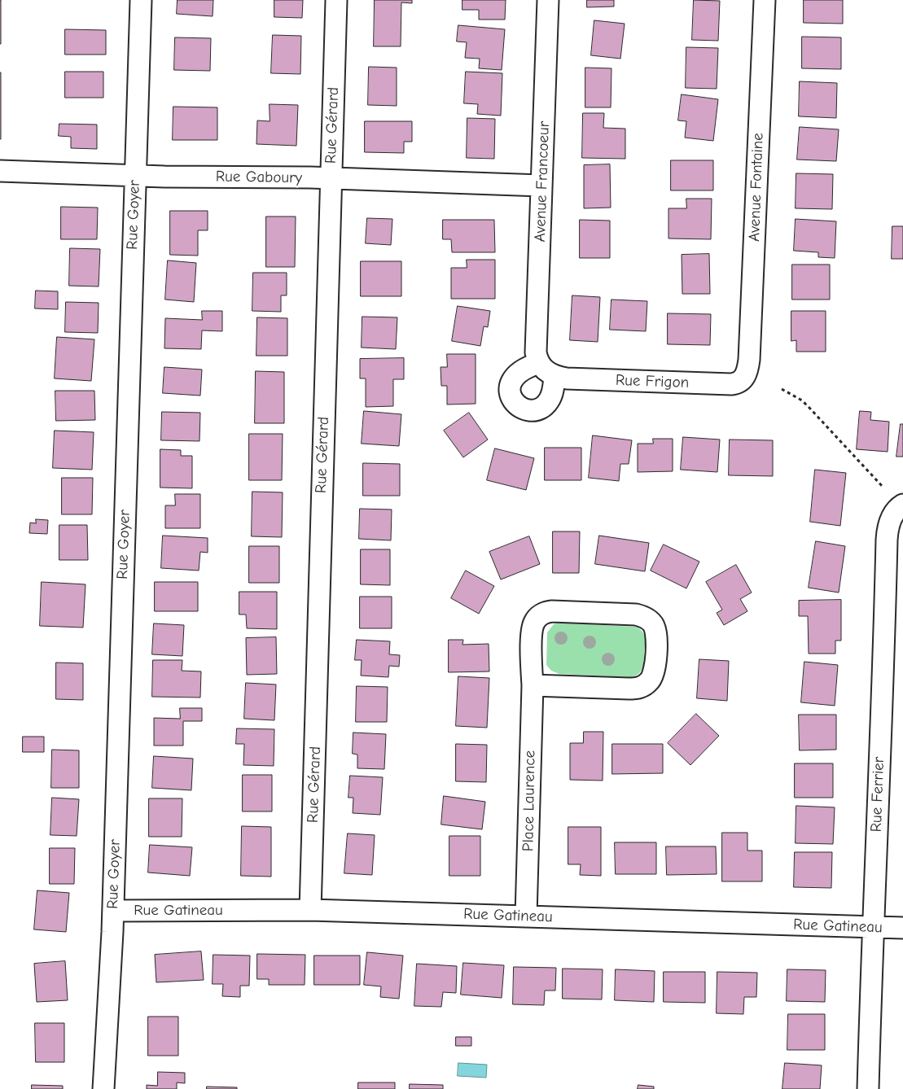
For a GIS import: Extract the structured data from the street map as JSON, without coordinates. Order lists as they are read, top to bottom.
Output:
{
  "streets": {
    "street": [
      "Rue Gérard",
      "Rue Gaboury",
      "Avenue Francoeur",
      "Avenue Fontaine",
      "Rue Goyer",
      "Rue Frigon",
      "Rue Ferrier",
      "Place Laurence",
      "Rue Gatineau"
    ]
  },
  "crossings": [
    ["Rue Gérard", "Rue Gaboury"],
    ["Rue Gérard", "Rue Gatineau"],
    ["Rue Gaboury", "Avenue Francoeur"],
    ["Rue Gaboury", "Rue Goyer"],
    ["Avenue Francoeur", "Rue Frigon"],
    ["Avenue Fontaine", "Rue Frigon"],
    ["Rue Goyer", "Rue Gatineau"],
    ["Rue Ferrier", "Rue Gatineau"],
    ["Place Laurence", "Rue Gatineau"]
  ]
}
